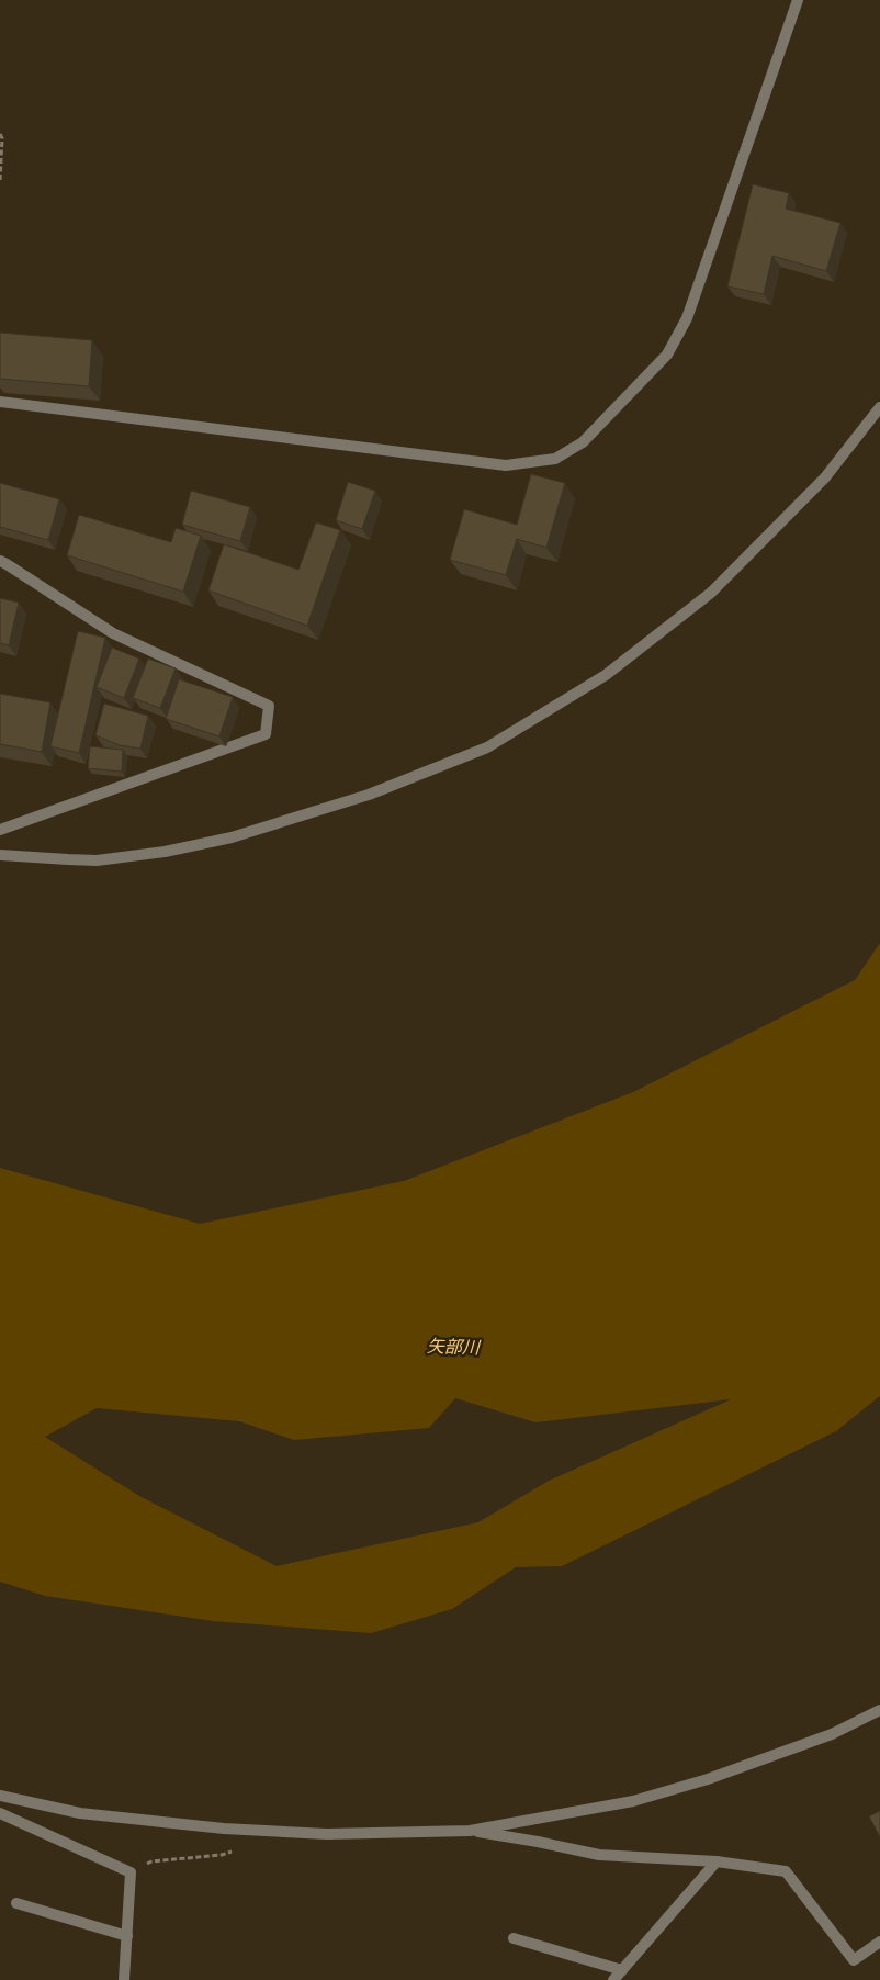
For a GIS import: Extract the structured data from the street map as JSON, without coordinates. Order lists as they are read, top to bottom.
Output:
{
  "water": ["矢部川"]
}
